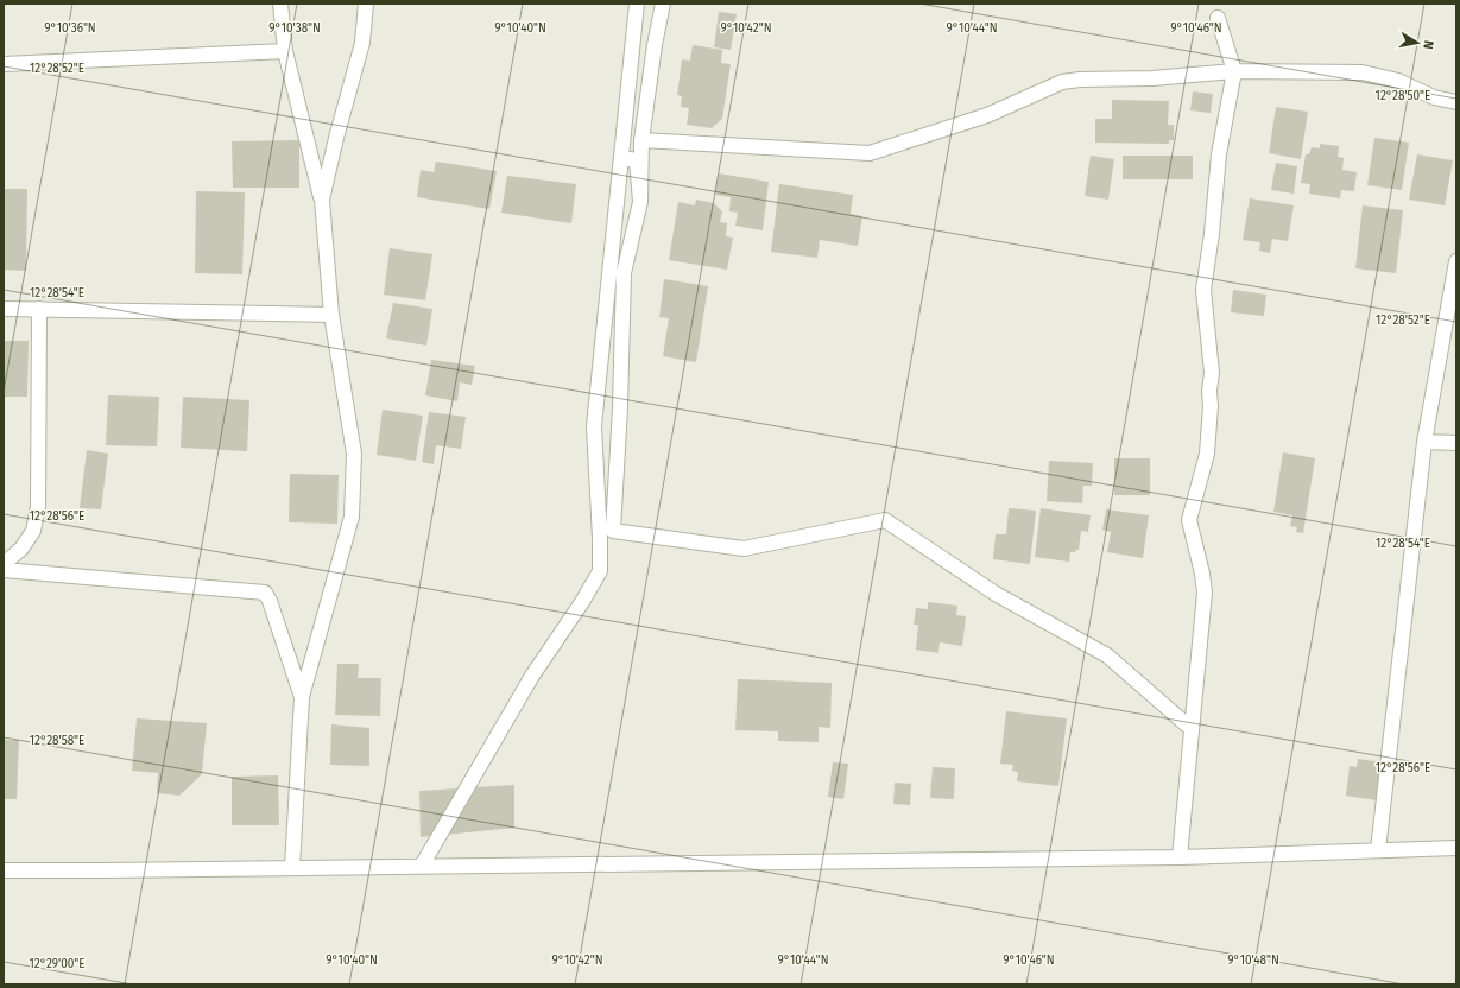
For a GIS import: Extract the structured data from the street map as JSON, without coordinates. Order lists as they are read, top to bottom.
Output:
{
  "north": "right",
  "coordinates": [
    "9°10'36\"N",
    "9°10'38\"N",
    "9°10'40\"N",
    "9°10'42\"N",
    "9°10'44\"N",
    "9°10'46\"N",
    "12°28'52\"E",
    "12°28'50\"E",
    "12°28'54\"E",
    "12°28'56\"E",
    "12°28'58\"E",
    "9°10'48\"N",
    "12°29'00\"E"
  ]
}
